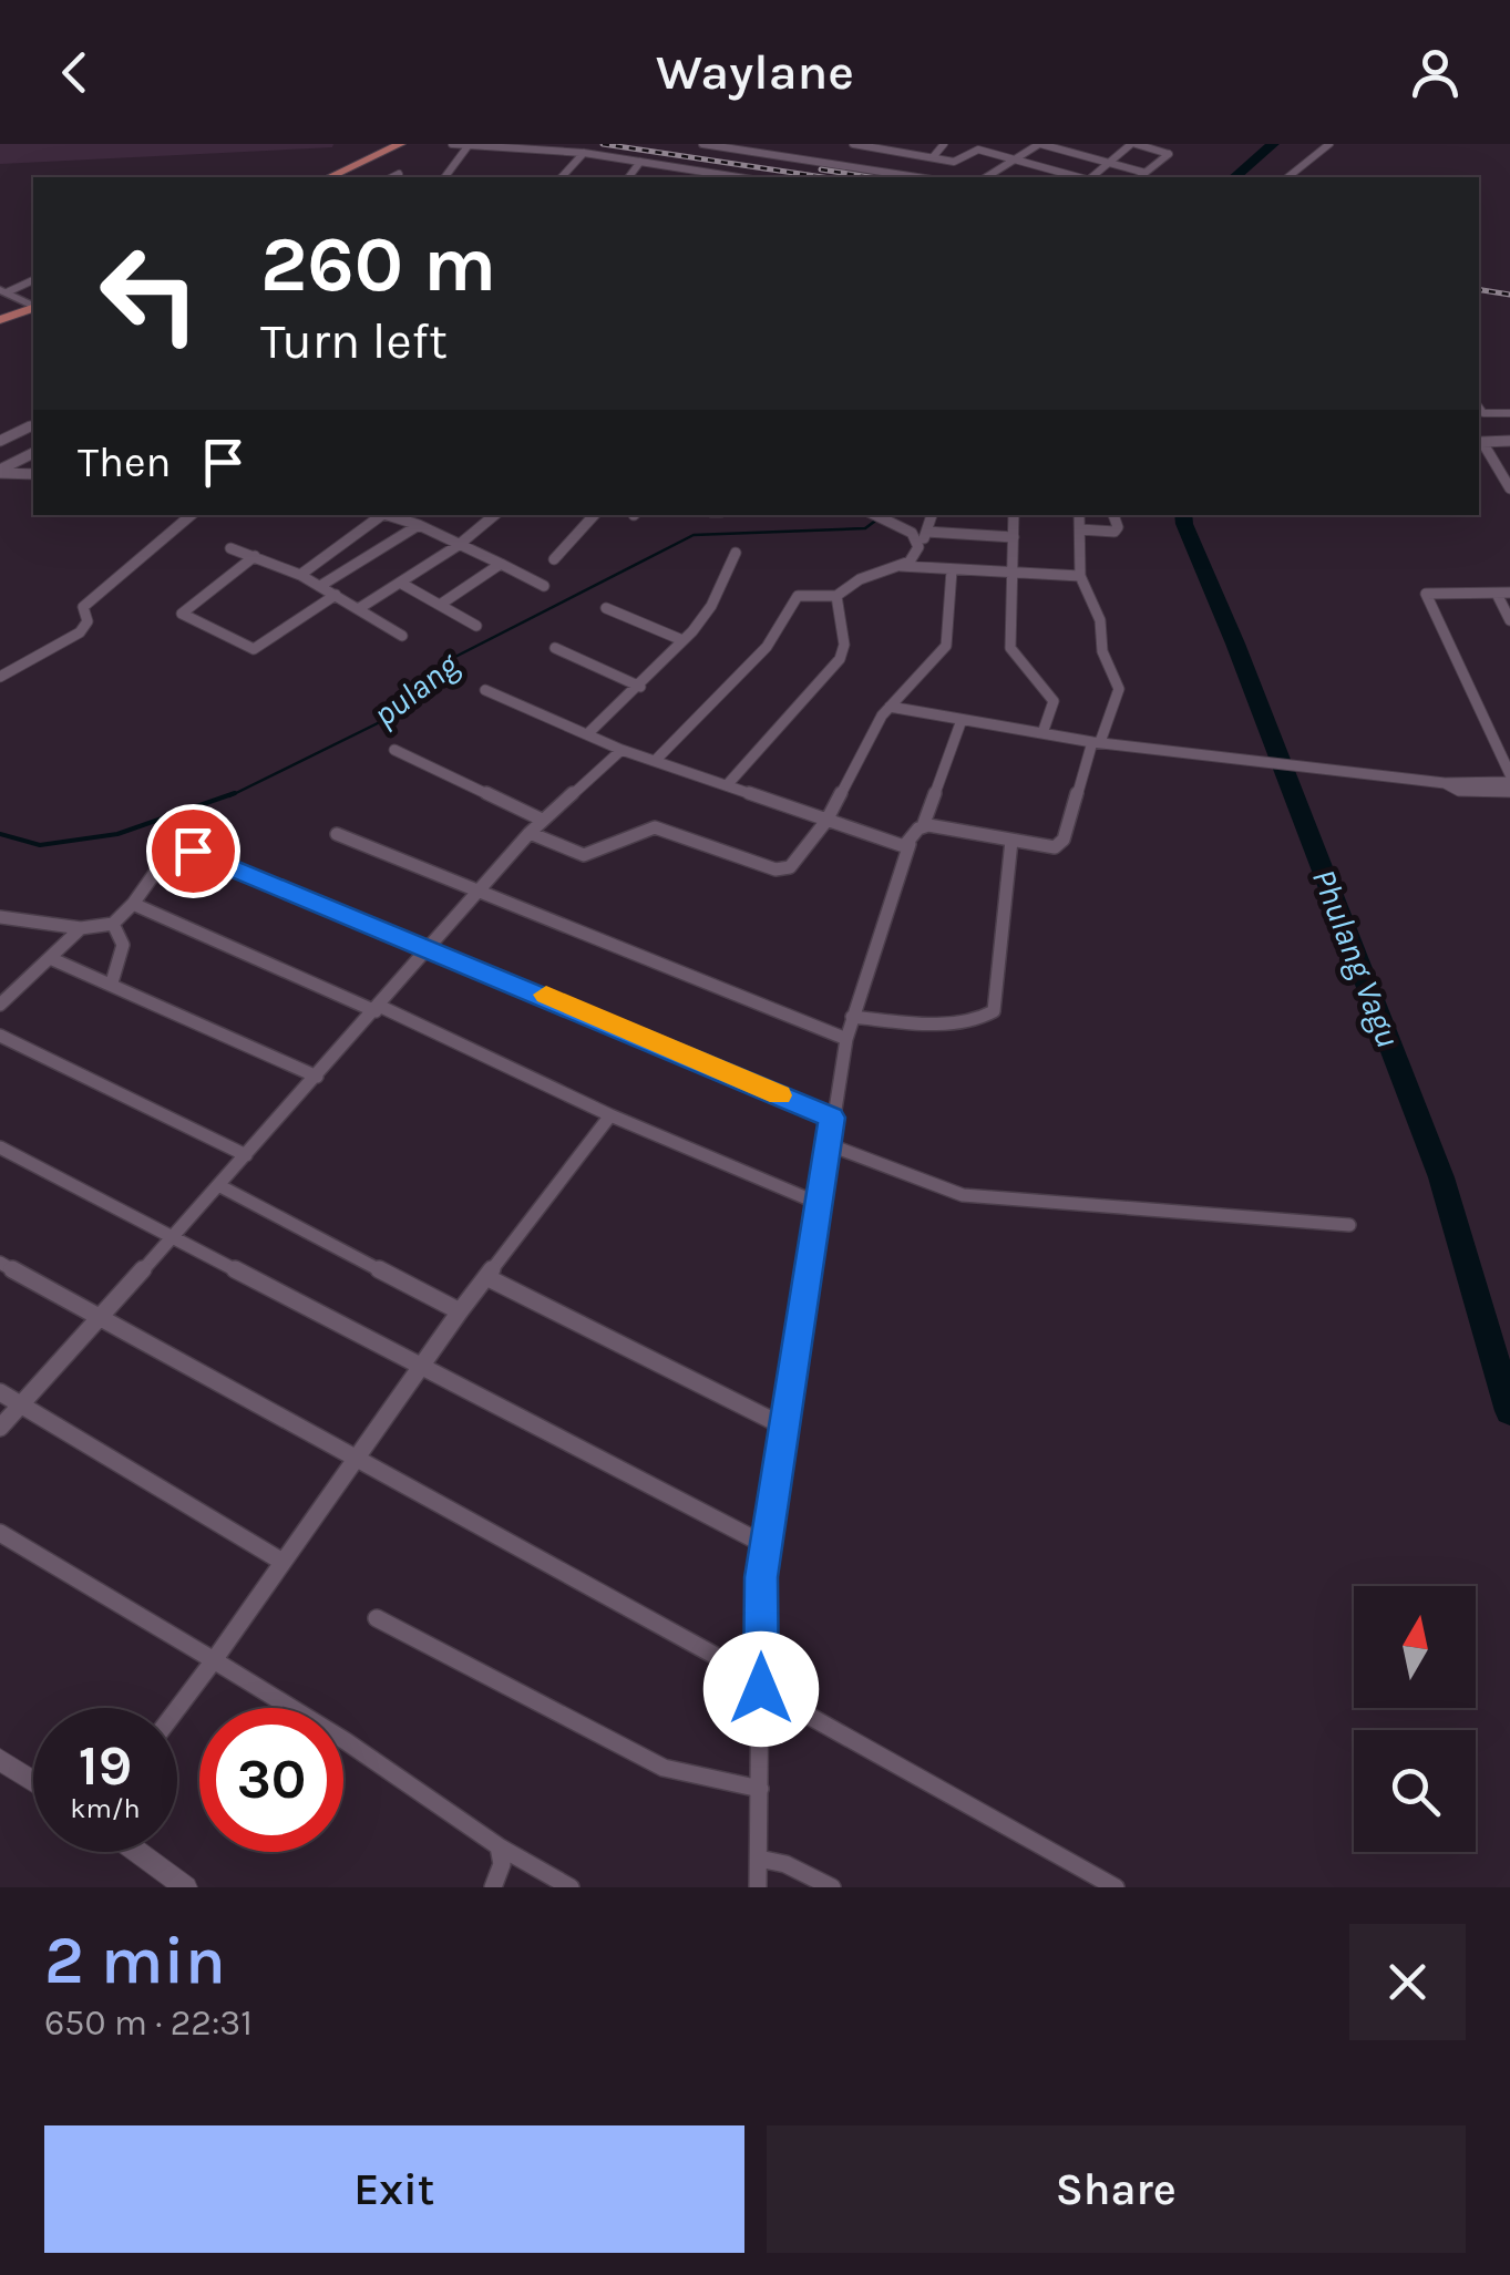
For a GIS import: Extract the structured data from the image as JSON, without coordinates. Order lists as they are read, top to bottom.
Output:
{
  "water": ["pulang", "Phulang Vagu"],
  "north": "top",
  "page": {
    "header": "Waylane",
    "turn": ["260 m", "Turn left"],
    "then": "Then",
    "speed": "19 km/h",
    "limit": "30",
    "heading": ["2 min", "650 m · 22:31"],
    "buttons": ["Exit", "Share"]
  }
}
